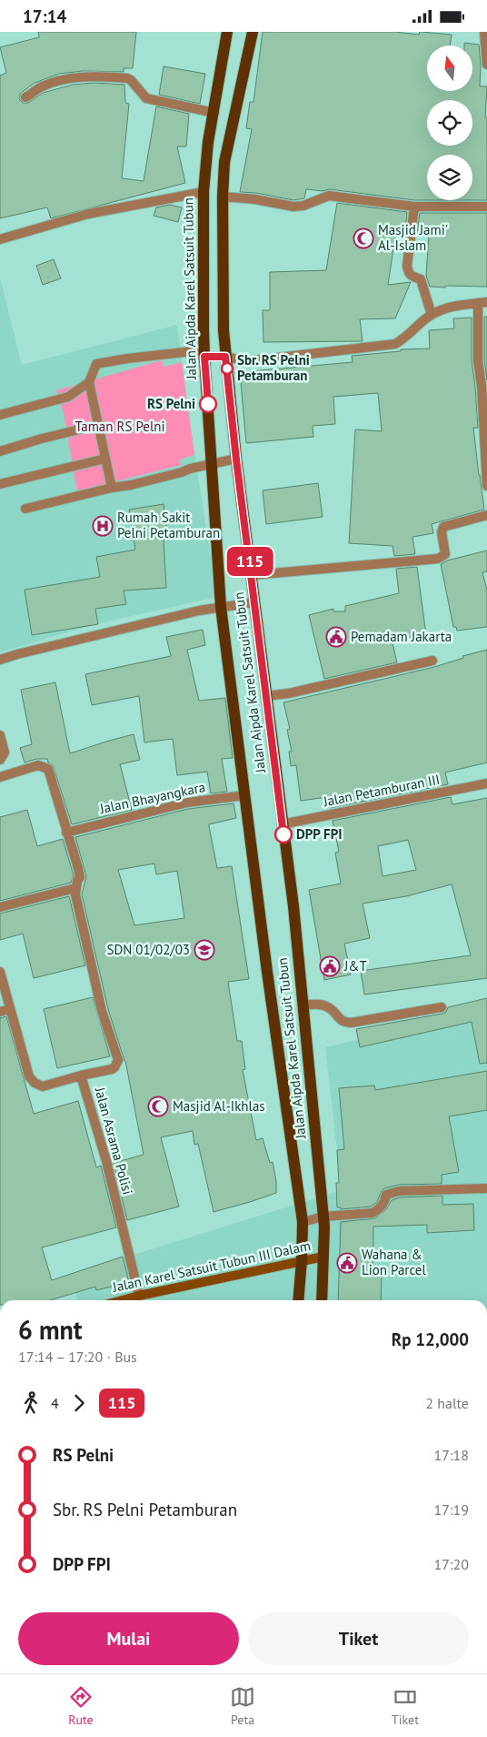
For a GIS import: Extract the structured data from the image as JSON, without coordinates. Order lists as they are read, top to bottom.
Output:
{
  "streets": {
    "main road": ["Jalan Aipda Karel Satsuit Tubun"],
    "street": [
      "Jalan Petamburan III",
      "Jalan Bhayangkara",
      "Jalan Asrama Polisi",
      "Jalan Karel Satsuit Tubun III Dalam"
    ]
  },
  "crossings": [
    ["Jalan Aipda Karel Satsuit Tubun", "Jalan Petamburan III"],
    ["Jalan Aipda Karel Satsuit Tubun", "Jalan Bhayangkara"],
    ["Jalan Aipda Karel Satsuit Tubun", "Jalan Karel Satsuit Tubun III Dalam"],
    ["Jalan Asrama Polisi", "Jalan Karel Satsuit Tubun III Dalam"]
  ],
  "parks": ["Taman RS Pelni"],
  "places": {
    "mosque": ["Masjid Jami' Al-Islam", "Masjid Al-Ikhlas"],
    "other": ["Sbr. RS Pelni Petamburan", "RS Pelni", "DPP FPI"],
    "hospital": ["Rumah Sakit Pelni Petamburan"],
    "public building": ["Pemadam Jakarta", "J&T", "Wahana & Lion Parcel"],
    "school or university": ["SDN 01/02/03"]
  },
  "lines": ["bus line 115"],
  "north": "top",
  "page": {
    "status": "17:14",
    "on_map": "115",
    "heading": ["6 mnt", "17:14 – 17:20 · Bus", "Rp 12,000"],
    "legs": ["4", "115", "2 halte"],
    "list": [
      {
        "name": "RS Pelni",
        "value": "17:18"
      },
      {
        "name": "Sbr. RS Pelni Petamburan",
        "value": "17:19"
      },
      {
        "name": "DPP FPI",
        "value": "17:20"
      }
    ],
    "buttons": ["Mulai", "Tiket"],
    "tabs": ["Rute", "Peta", "Tiket"]
  }
}
